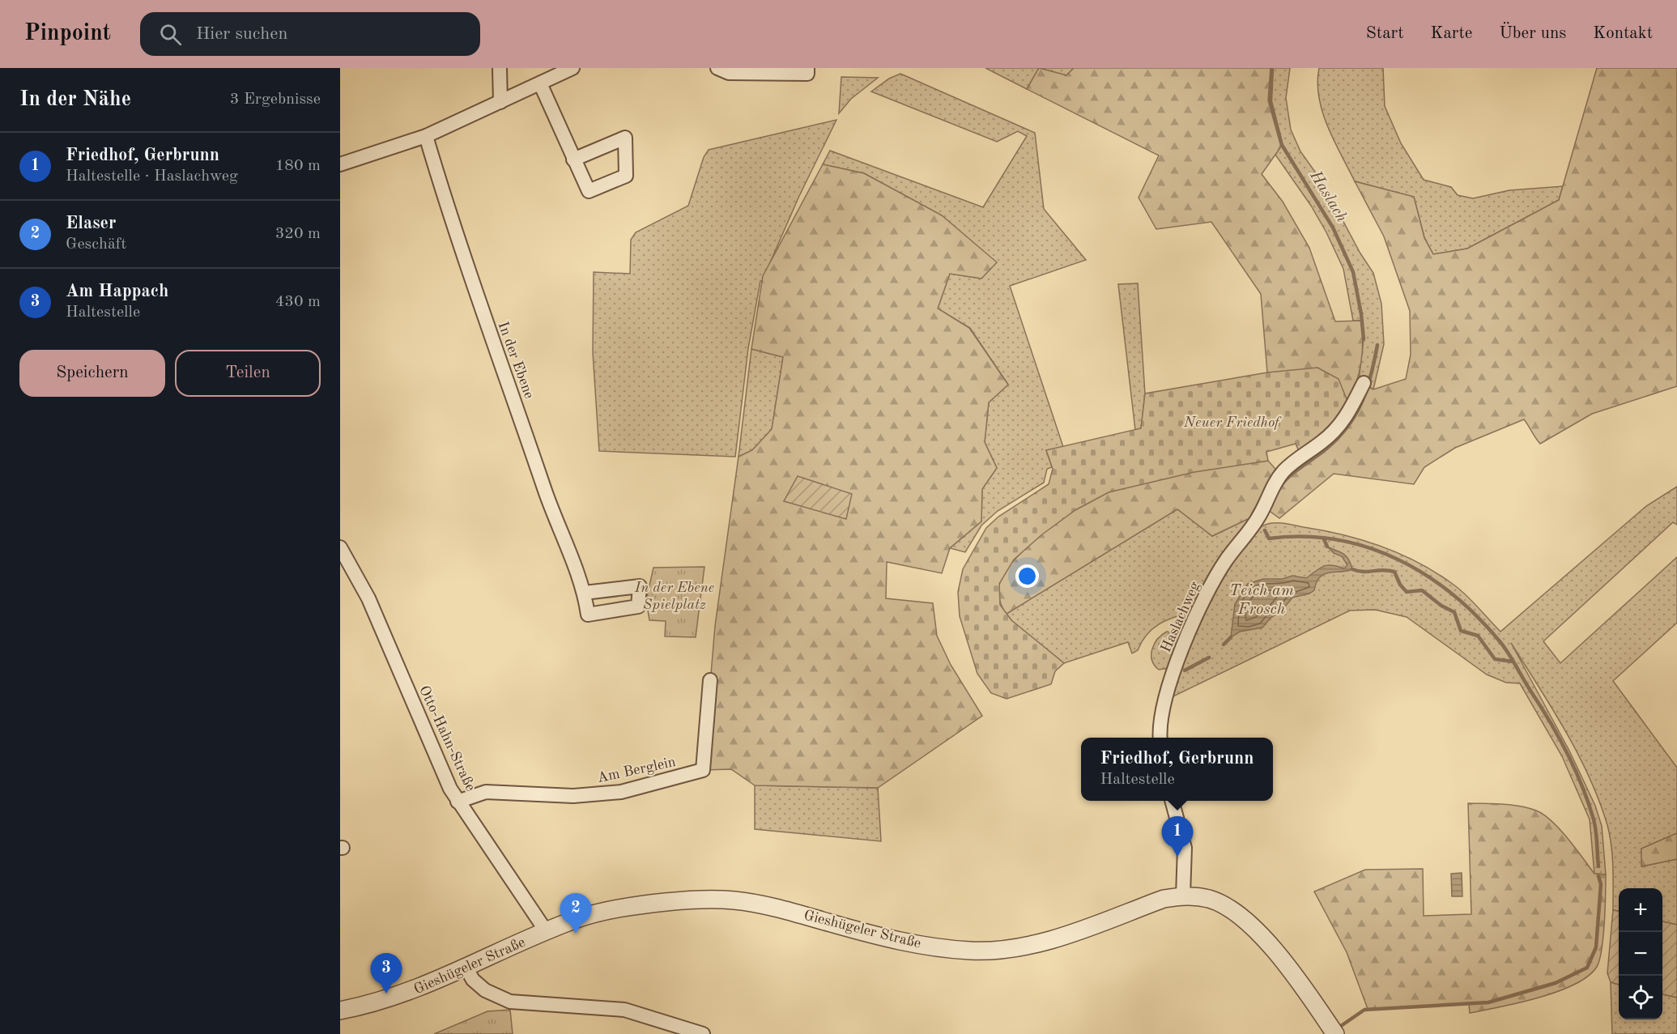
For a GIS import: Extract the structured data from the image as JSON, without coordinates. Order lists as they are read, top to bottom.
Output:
{
  "streets": {
    "street": [
      "In der Ebene",
      "Haslachweg",
      "Otto-Hahn-Straße",
      "Am Berglein",
      "Gieshügeler Straße"
    ]
  },
  "crossings": [
    ["Otto-Hahn-Straße", "Am Berglein"],
    ["Otto-Hahn-Straße", "Gieshügeler Straße"]
  ],
  "water": ["Haslach", "Teich am Frosch"],
  "parks": ["Neuer Friedhof", "In der Ebene Spielplatz"],
  "page": {
    "header": "Pinpoint",
    "search": "Hier suchen",
    "nav": [
      "Start",
      "Karte",
      "Über uns",
      "Kontakt"
    ],
    "heading": ["In der Nähe", "3 Ergebnisse"],
    "list": [
      {
        "mark": "1",
        "name": "Friedhof, Gerbrunn",
        "note": "Haltestelle · Haslachweg",
        "value": "180 m"
      },
      {
        "mark": "2",
        "name": "Elaser",
        "note": "Geschäft",
        "value": "320 m"
      },
      {
        "mark": "3",
        "name": "Am Happach",
        "note": "Haltestelle",
        "value": "430 m"
      }
    ],
    "buttons": ["Speichern", "Teilen"],
    "popup": ["Friedhof, Gerbrunn", "Haltestelle"],
    "pins": ["1", "2", "3"],
    "map_buttons": ["+", "−"]
  }
}
